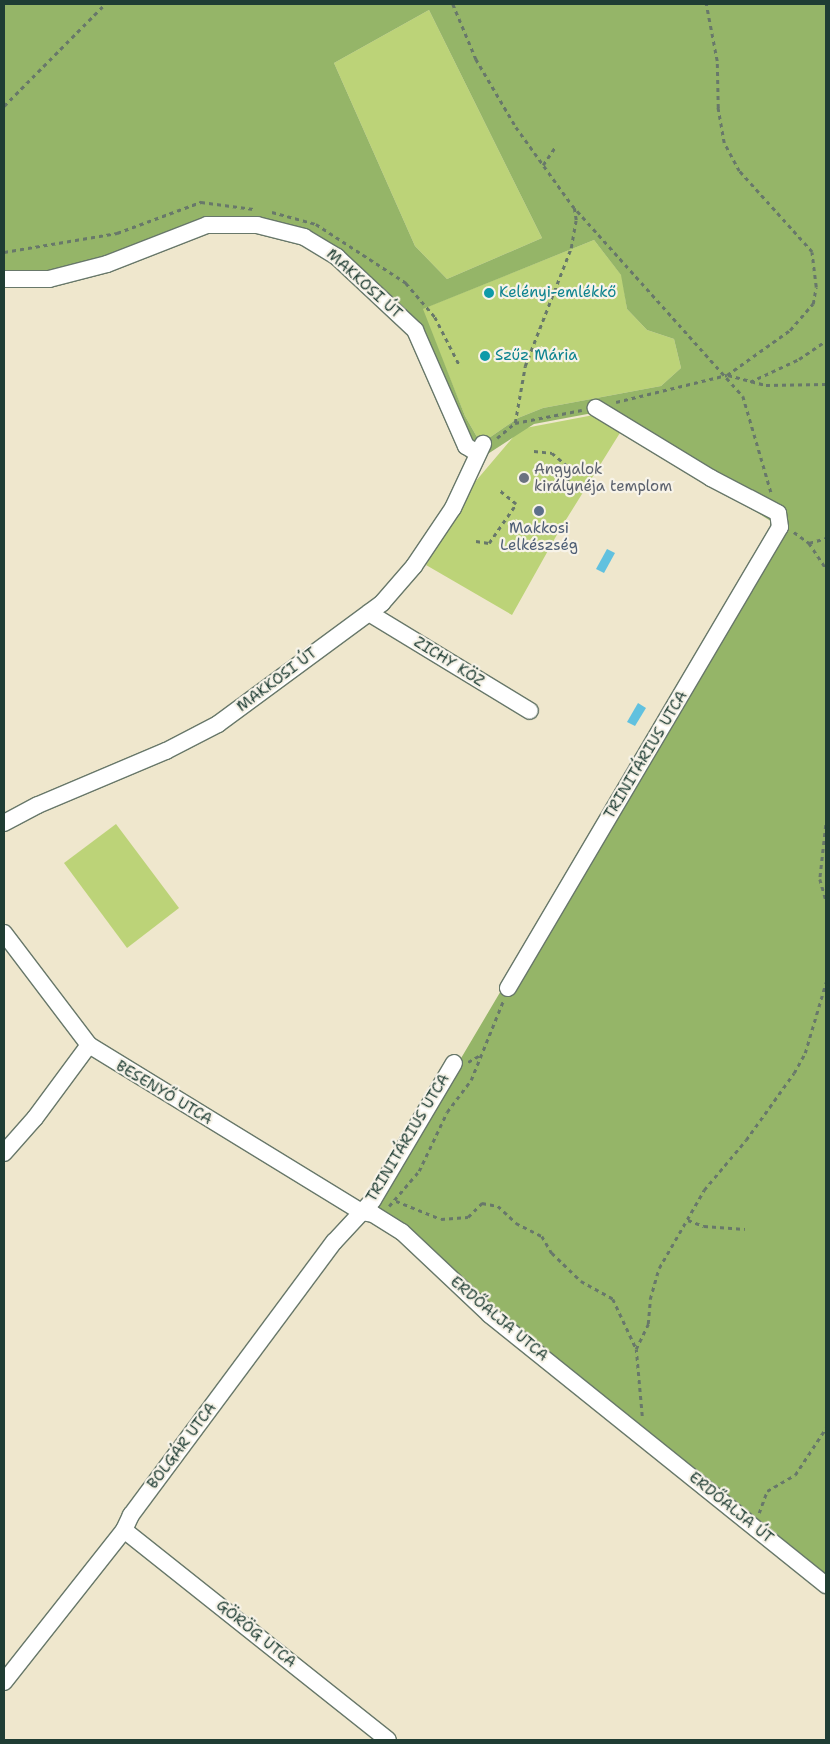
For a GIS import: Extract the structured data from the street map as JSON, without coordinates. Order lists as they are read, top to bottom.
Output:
{
  "streets": {
    "street": [
      "MAKKOSI ÚT",
      "ZICHY KÖZ",
      "TRINITÁRIUS UTCA",
      "BESENYŐ UTCA",
      "ERDŐALJA UTCA",
      "BOLGÁR UTCA",
      "ERDŐALJA ÚT",
      "GÖRÖG UTCA"
    ]
  },
  "crossings": [
    ["MAKKOSI ÚT", "ZICHY KÖZ"],
    ["TRINITÁRIUS UTCA", "BESENYŐ UTCA"],
    ["TRINITÁRIUS UTCA", "ERDŐALJA UTCA"],
    ["TRINITÁRIUS UTCA", "BOLGÁR UTCA"],
    ["BESENYŐ UTCA", "ERDŐALJA UTCA"],
    ["BESENYŐ UTCA", "BOLGÁR UTCA"],
    ["ERDŐALJA UTCA", "BOLGÁR UTCA"],
    ["ERDŐALJA UTCA", "ERDŐALJA ÚT"],
    ["BOLGÁR UTCA", "GÖRÖG UTCA"]
  ],
  "places": [
    "Kelényi-emlékkő",
    "Szűz Mária",
    "Angyalok királynéja templom",
    "Makkosi Lelkészség"
  ]
}
